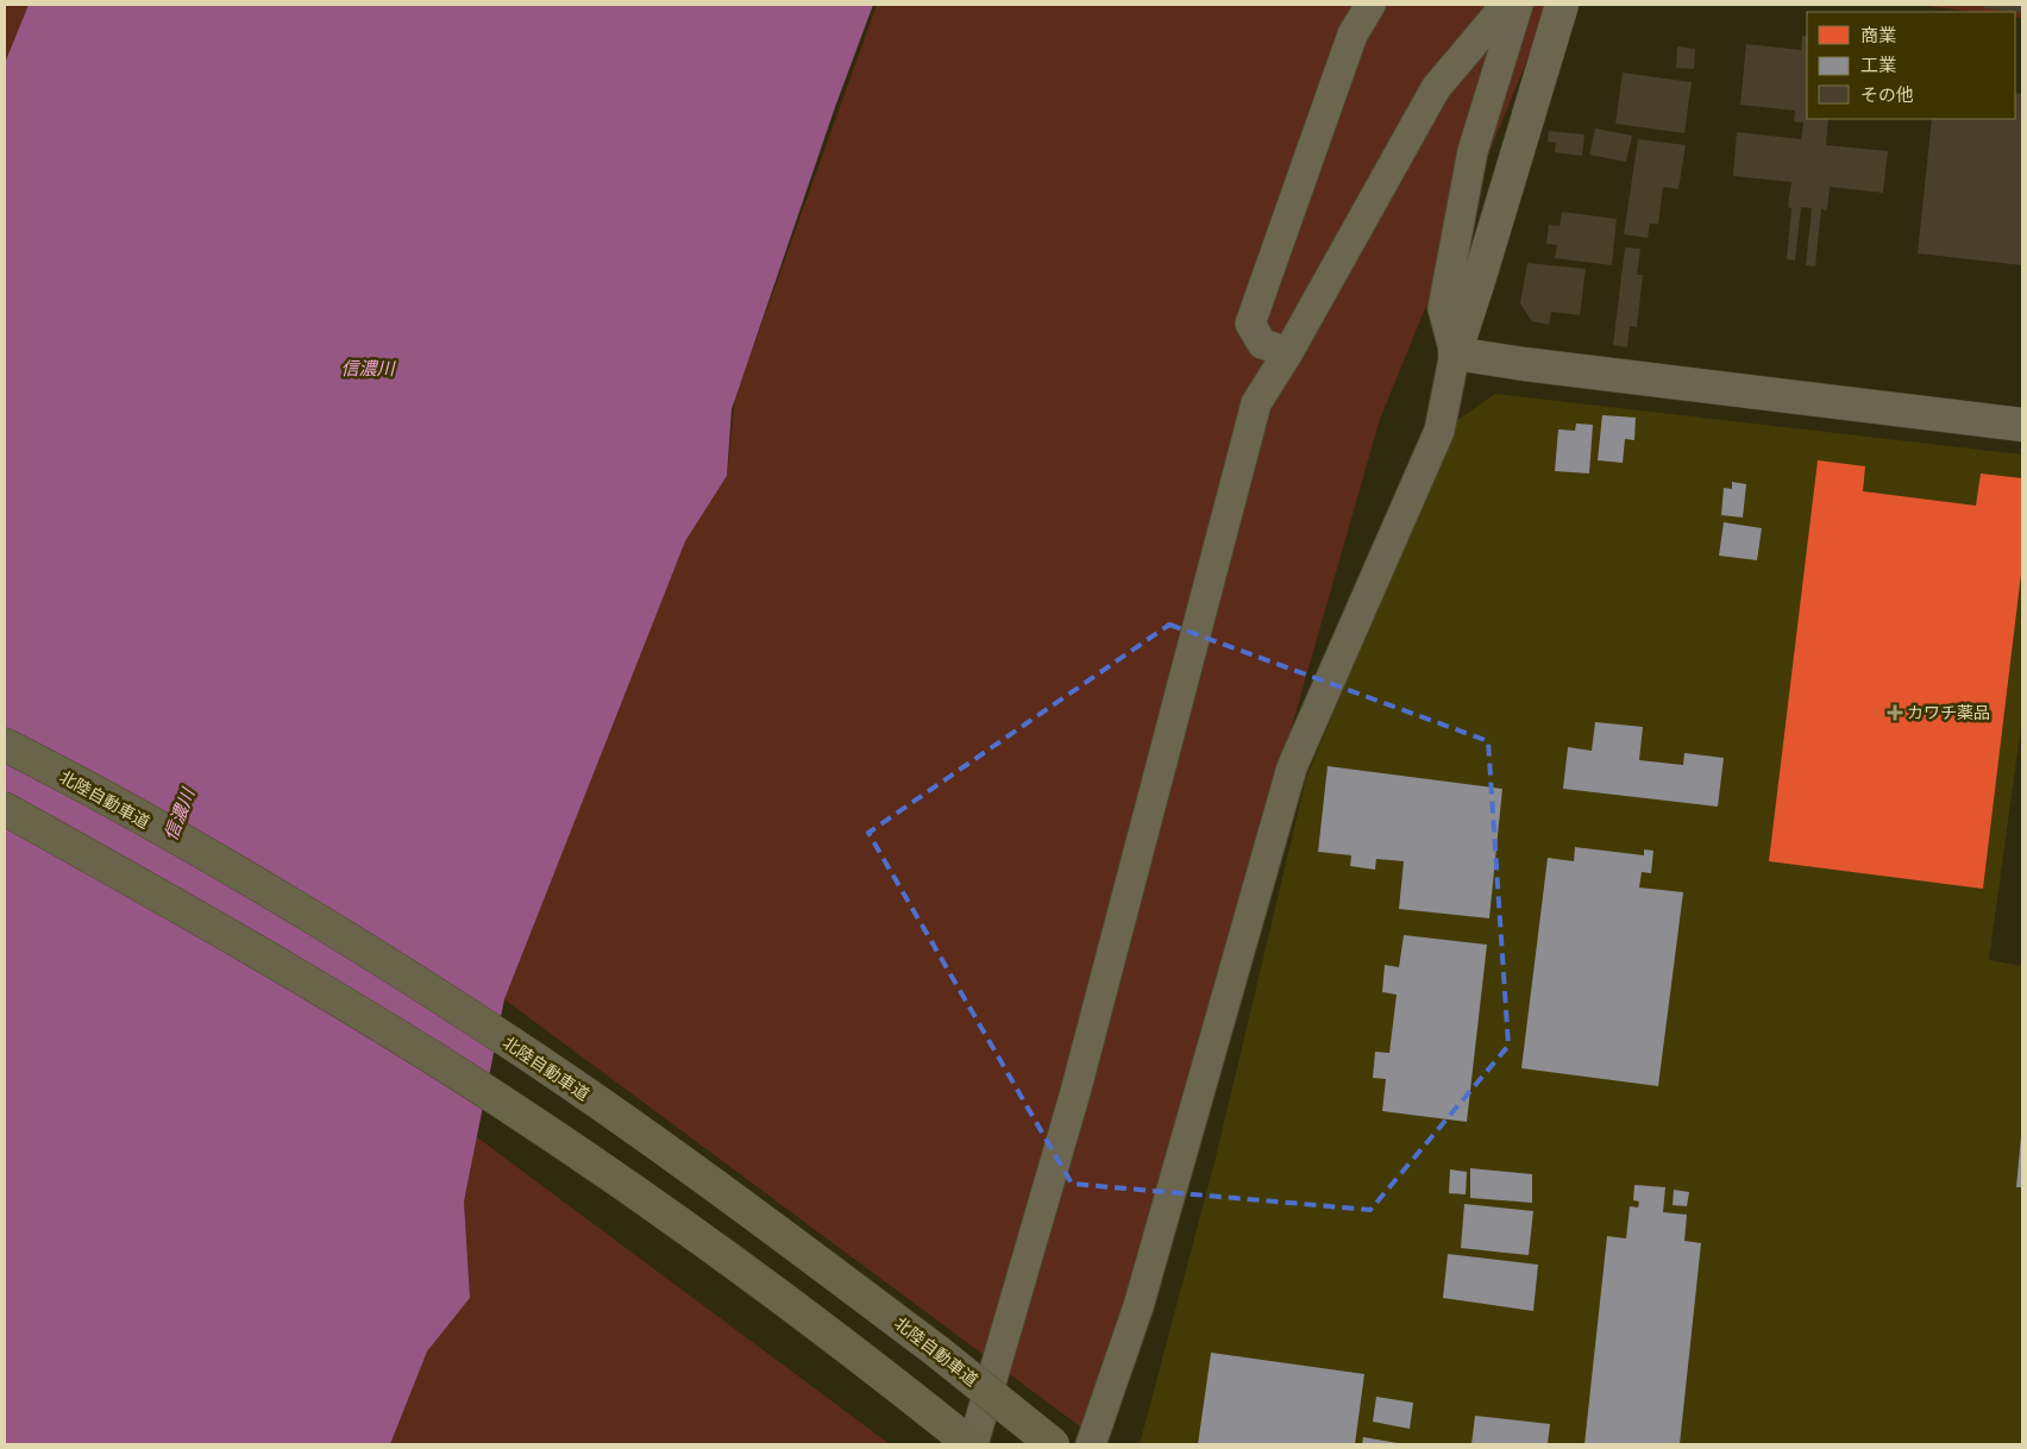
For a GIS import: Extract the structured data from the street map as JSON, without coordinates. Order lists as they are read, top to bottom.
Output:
{
  "streets": {
    "highway": ["北陸自動車道"]
  },
  "water": ["信濃川"],
  "places": {
    "health": ["カワチ薬品"]
  },
  "legend": ["商業", "工業", "その他"]
}
